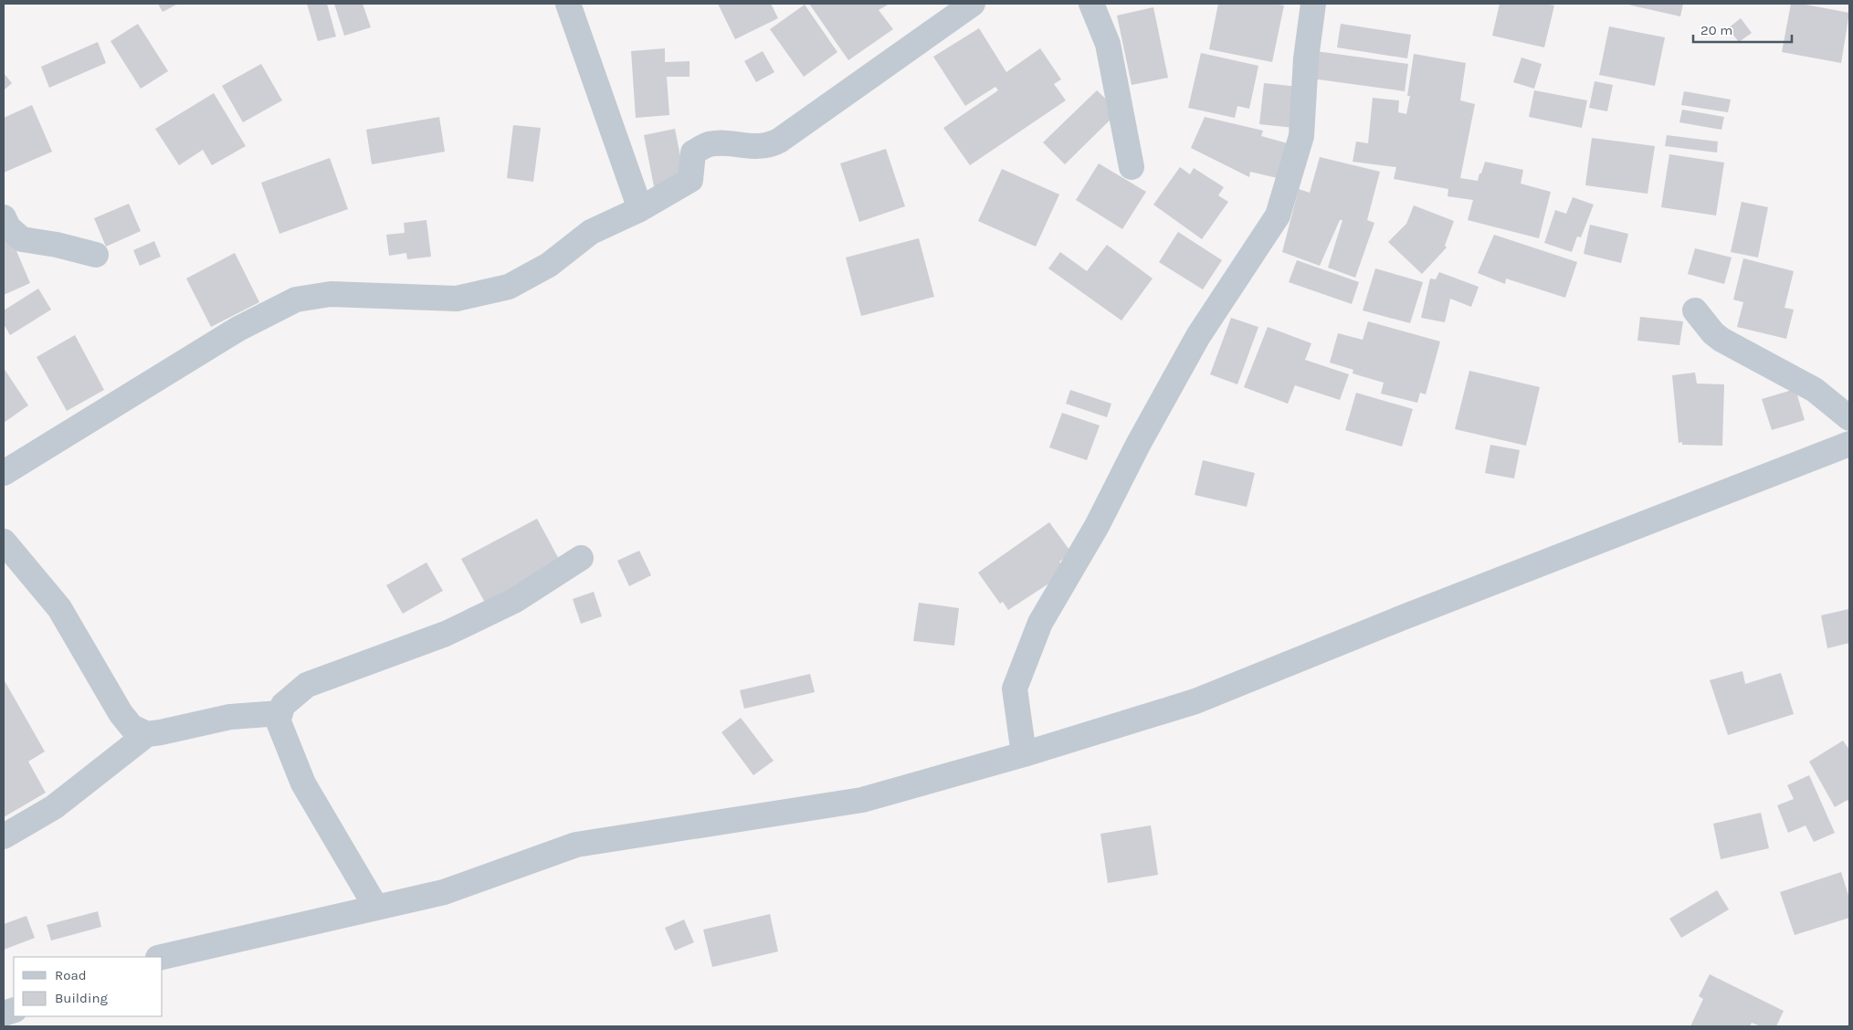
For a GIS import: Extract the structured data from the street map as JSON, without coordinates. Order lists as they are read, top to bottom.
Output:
{
  "legend": ["Road", "Building"],
  "scale_bar": "20 m"
}
